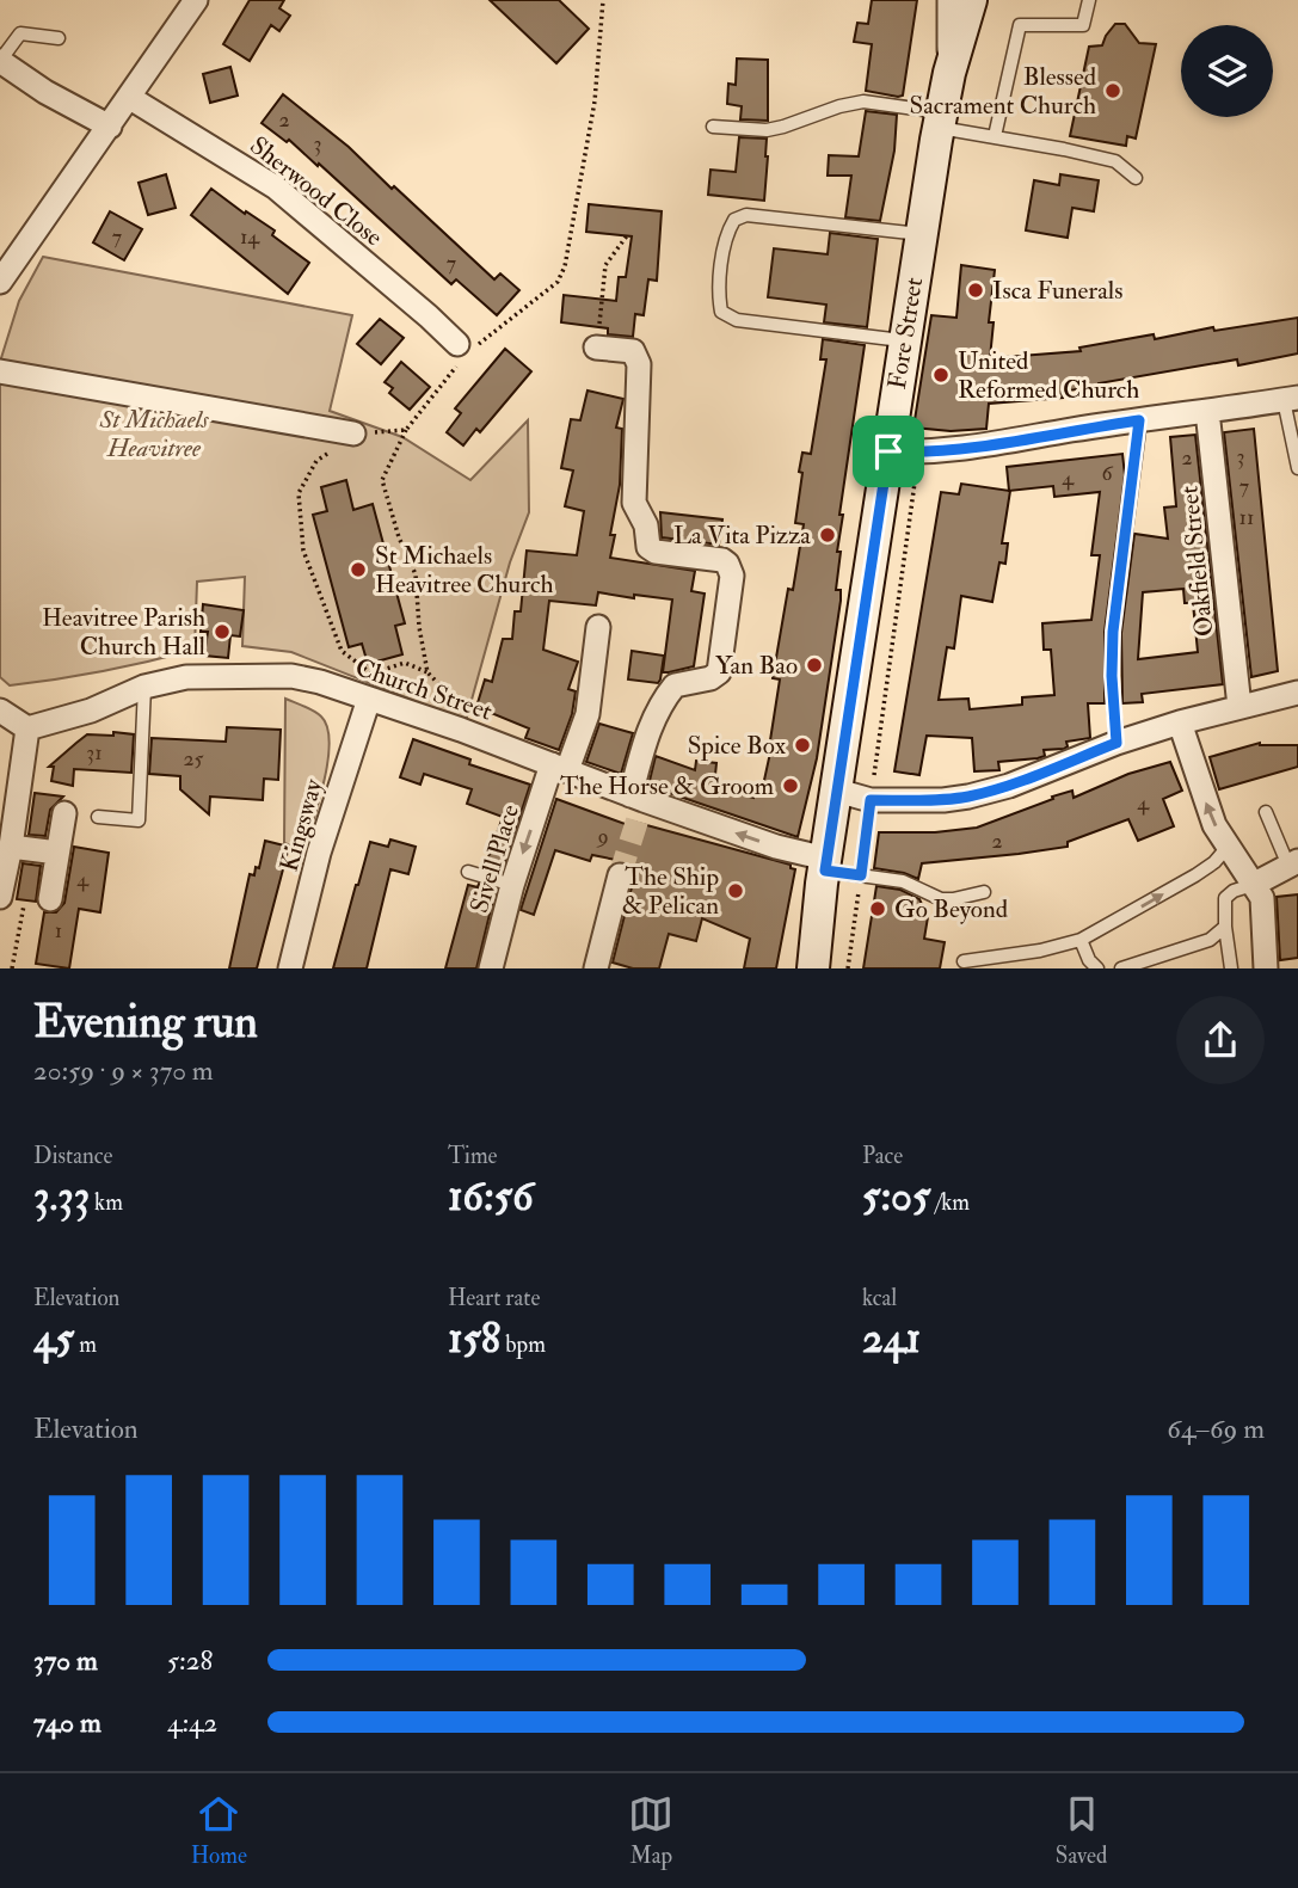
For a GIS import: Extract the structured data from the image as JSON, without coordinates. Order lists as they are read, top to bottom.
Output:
{
  "streets": {
    "main road": ["Fore Street"],
    "street": [
      "Sherwood Close",
      "Oakfield Street",
      "Church Street",
      "Kingsway",
      "Sivell Place"
    ]
  },
  "crossings": [
    ["Fore Street", "Church Street"],
    ["Church Street", "Kingsway"],
    ["Church Street", "Sivell Place"]
  ],
  "parks": ["St Michaels Heavitree"],
  "places": [
    "Blessed Sacrament Church",
    "Isca Funerals",
    "United Reformed Church",
    "La Vita Pizza",
    "St Michaels Heavitree Church",
    "Heavitree Parish Church Hall",
    "Yan Bao",
    "Spice Box",
    "The Horse & Groom",
    "The Ship & Pelican",
    "Go Beyond"
  ],
  "house_numbers": [
    "2",
    "3",
    "7",
    "14",
    "7",
    "3",
    "2",
    "6",
    "4",
    "7",
    "11",
    "31",
    "25",
    "4",
    "9",
    "2",
    "4",
    "1"
  ],
  "page": {
    "heading": ["Evening run", "20:59 · 9 × 370 m"],
    "stats": [
      ["Distance", "3.33 km"],
      ["Time", "16:56"],
      ["Pace", "5:05 /km"],
      ["Elevation", "45 m"],
      ["Heart rate", "158 bpm"],
      ["kcal", "241"]
    ],
    "chart": ["Elevation", "64–69 m"],
    "list": [
      {
        "name": "370 m",
        "note": "5:28"
      },
      {
        "name": "740 m",
        "note": "4:42"
      }
    ],
    "tabs": ["Home", "Map", "Saved"]
  }
}
